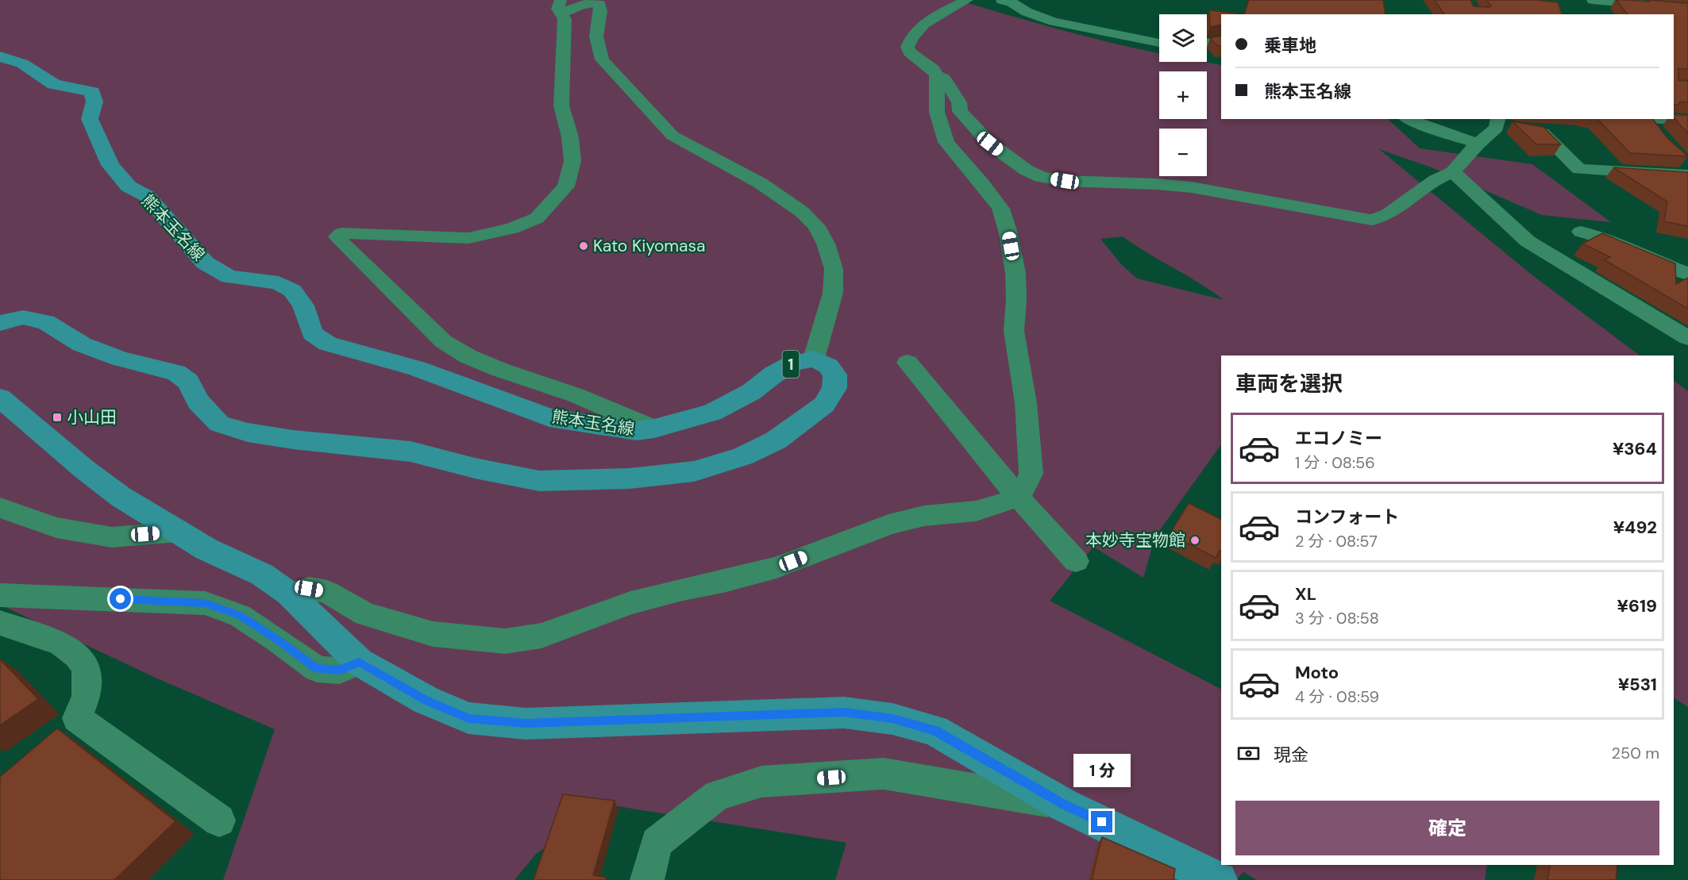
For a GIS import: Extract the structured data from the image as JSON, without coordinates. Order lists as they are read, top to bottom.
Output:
{
  "streets": {
    "main road": ["熊本玉名線", "1"]
  },
  "crossings": [
    ["熊本玉名線", "1"]
  ],
  "places": {
    "other": ["Kato Kiyomasa", "本妙寺宝物館"],
    "transit": ["小山田"]
  },
  "page": {
    "map_buttons": ["+", "−"],
    "banner": ["乗車地", "熊本玉名線"],
    "heading": "車両を選択",
    "list": [
      {
        "name": "エコノミー",
        "note": "1 分 · 08:56",
        "value": "¥364"
      },
      {
        "name": "コンフォート",
        "note": "2 分 · 08:57",
        "value": "¥492"
      },
      {
        "name": "XL",
        "note": "3 分 · 08:58",
        "value": "¥619"
      },
      {
        "name": "Moto",
        "note": "4 分 · 08:59",
        "value": "¥531"
      }
    ],
    "pay": ["現金", "250 m"],
    "bubble": "1 分",
    "buttons": "確定"
  }
}
